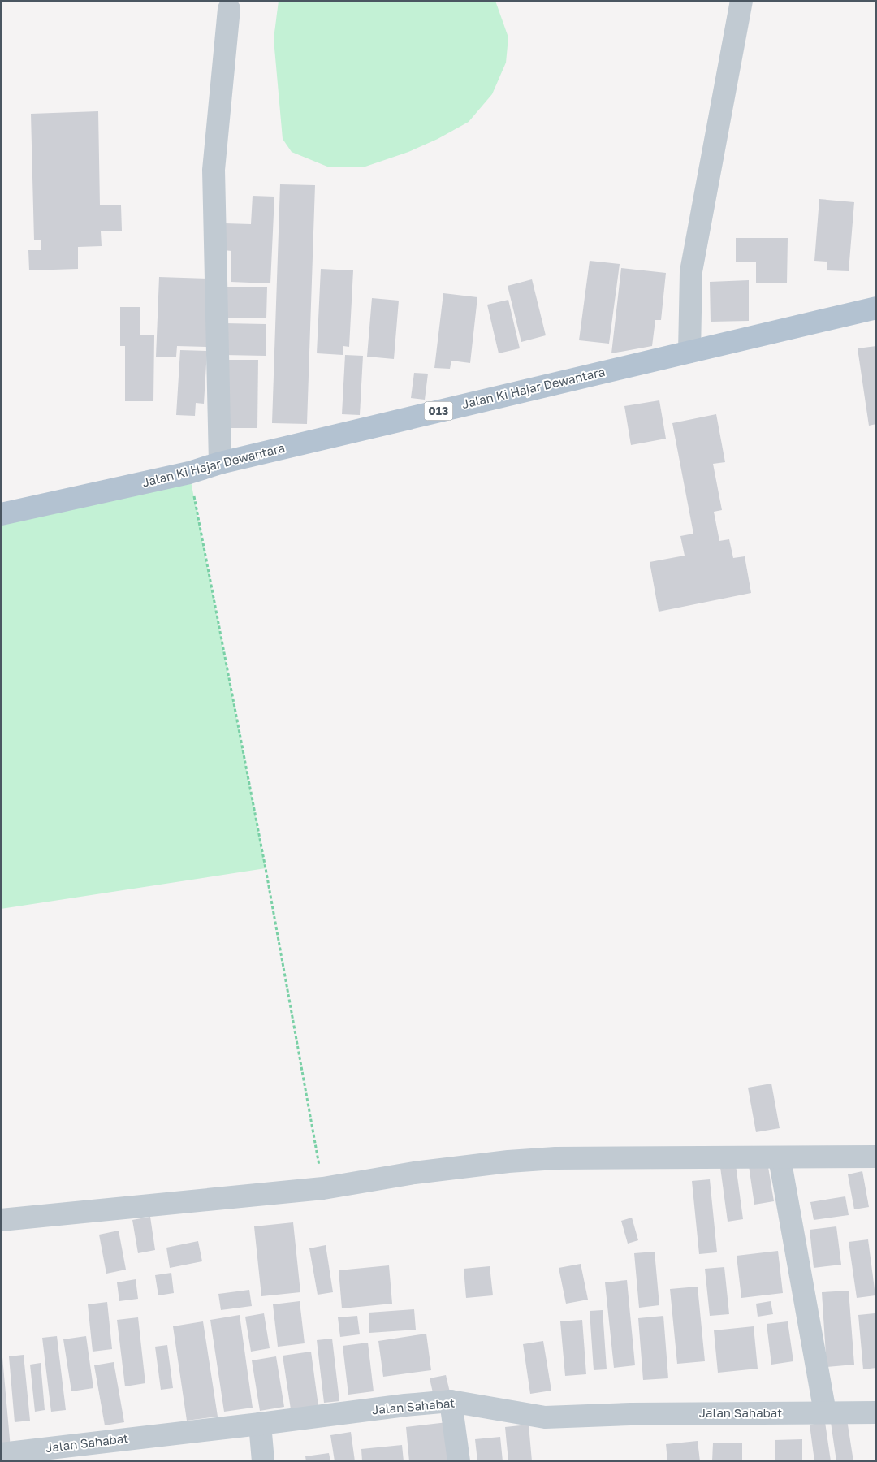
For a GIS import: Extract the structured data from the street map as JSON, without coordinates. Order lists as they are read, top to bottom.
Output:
{
  "streets": {
    "main road": ["Jalan Ki Hajar Dewantara", "013"],
    "street": ["Jalan Sahabat"]
  }
}
